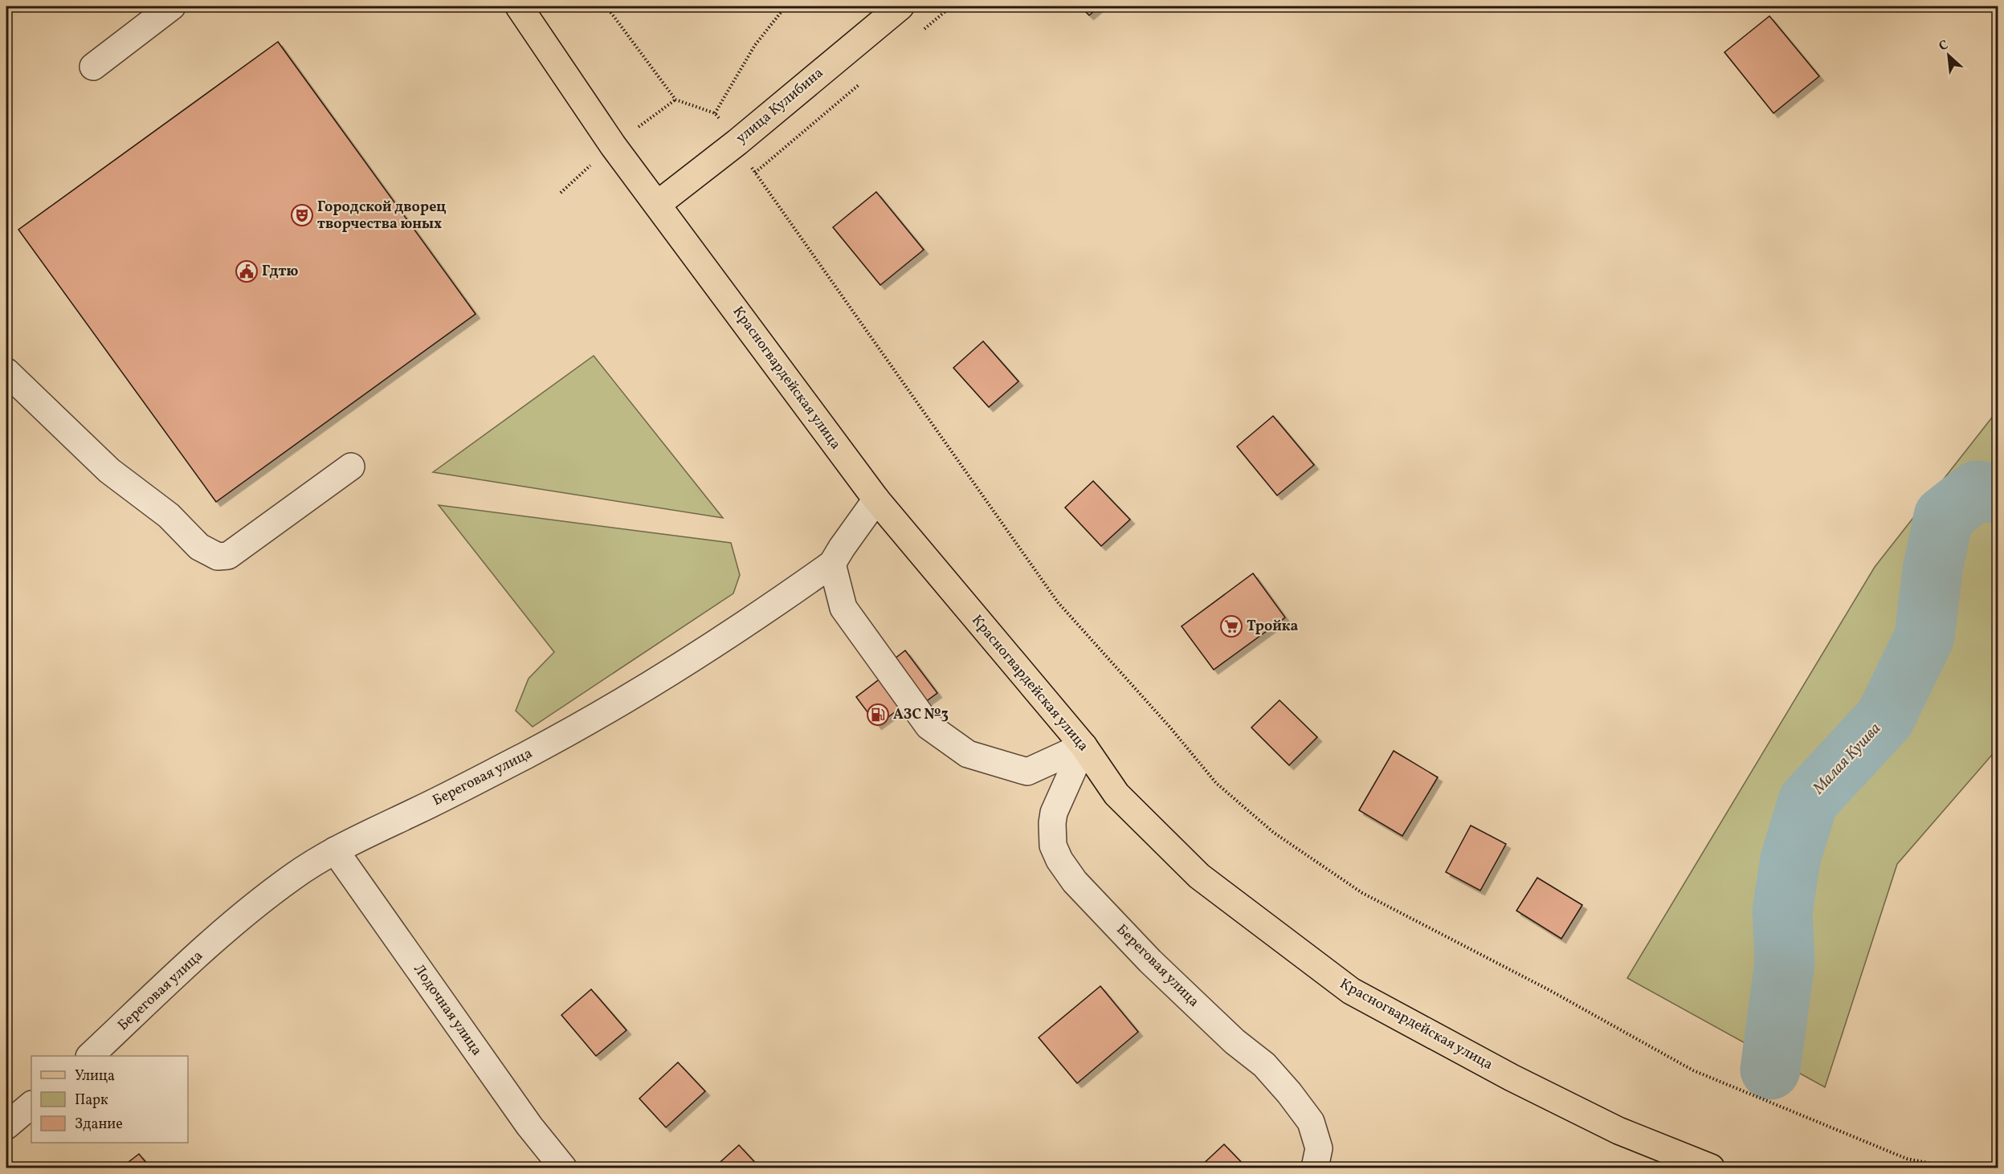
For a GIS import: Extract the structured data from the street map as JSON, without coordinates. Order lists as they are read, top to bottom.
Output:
{
  "streets": {
    "main road": ["улица Кулибина", "Красногвардейская улица"],
    "street": ["Береговая улица", "Лодочная улица"]
  },
  "crossings": [
    ["улица Кулибина", "Красногвардейская улица"],
    ["Красногвардейская улица", "Береговая улица"],
    ["Береговая улица", "Лодочная улица"]
  ],
  "water": ["Малая Кушва"],
  "places": {
    "theatre": ["Городской дворец творчества юных"],
    "public building": ["Гдтю"],
    "supermarket": ["Тройка"],
    "fuel station": ["АЗС №3"]
  },
  "legend": ["Улица", "Парк", "Здание"],
  "north": "top left"
}
